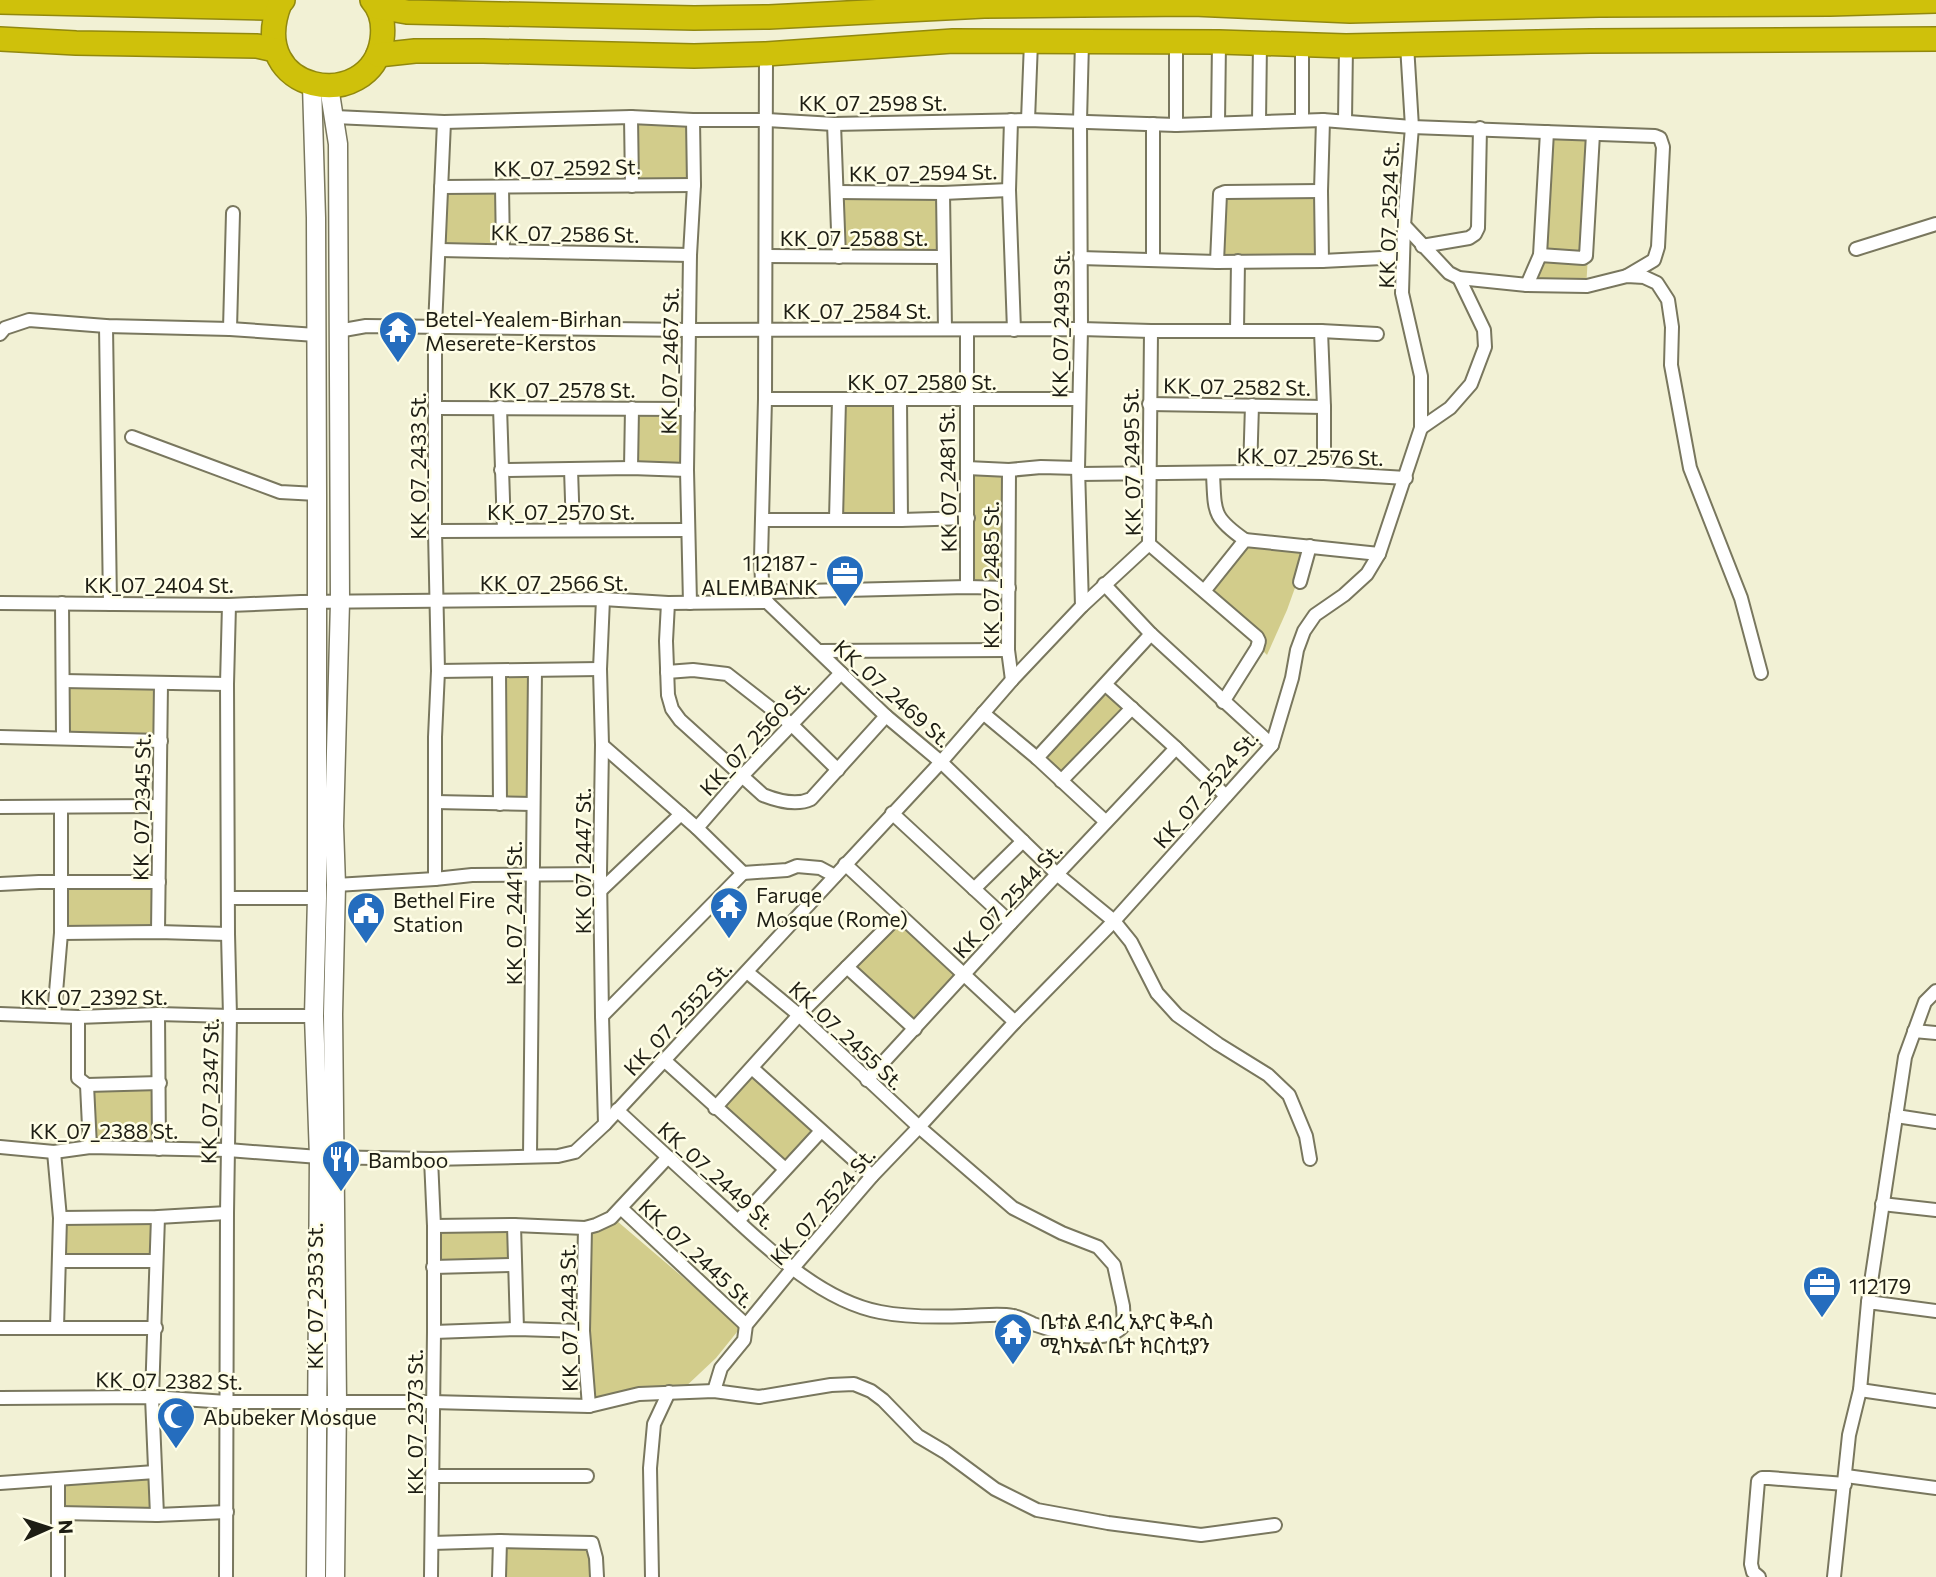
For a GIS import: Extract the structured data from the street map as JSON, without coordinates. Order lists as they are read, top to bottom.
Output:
{
  "streets": {
    "street": [
      "KK_07_2598 St.",
      "KK_07_2592 St.",
      "KK_07_2594 St.",
      "KK_07_2524 St.",
      "KK_07_2586 St.",
      "KK_07_2588 St.",
      "KK_07_2584 St.",
      "KK_07_2493 St.",
      "KK_07_2467 St.",
      "KK_07_2580 St.",
      "KK_07_2582 St.",
      "KK_07_2578 St.",
      "KK_07_2576 St.",
      "KK_07_2495 St.",
      "KK_07_2433 St.",
      "KK_07_2481 St.",
      "KK_07_2570 St.",
      "KK_07_2485 St.",
      "KK_07_2566 St.",
      "KK_07_2404 St.",
      "KK_07_2469 St.",
      "KK_07_2560 St.",
      "KK_07_2345 St.",
      "KK_07_2447 St.",
      "KK_07_2544 St.",
      "KK_07_2441 St.",
      "KK_07_2392 St.",
      "KK_07_2552 St.",
      "KK_07_2455 St.",
      "KK_07_2347 St.",
      "KK_07_2388 St.",
      "KK_07_2449 St.",
      "KK_07_2445 St.",
      "KK_07_2353 St.",
      "KK_07_2443 St.",
      "KK_07_2382 St.",
      "KK_07_2373 St."
    ]
  },
  "crossings": [
    ["KK_07_2598 St.", "KK_07_2524 St."],
    ["KK_07_2598 St.", "KK_07_2493 St."],
    ["KK_07_2598 St.", "KK_07_2467 St."],
    ["KK_07_2598 St.", "KK_07_2433 St."],
    ["KK_07_2592 St.", "KK_07_2467 St."],
    ["KK_07_2592 St.", "KK_07_2433 St."],
    ["KK_07_2524 St.", "KK_07_2576 St."],
    ["KK_07_2524 St.", "KK_07_2469 St."],
    ["KK_07_2524 St.", "KK_07_2455 St."],
    ["KK_07_2524 St.", "KK_07_2449 St."],
    ["KK_07_2524 St.", "KK_07_2445 St."],
    ["KK_07_2524 St.", "KK_07_2382 St."],
    ["KK_07_2586 St.", "KK_07_2467 St."],
    ["KK_07_2586 St.", "KK_07_2433 St."],
    ["KK_07_2584 St.", "KK_07_2493 St."],
    ["KK_07_2584 St.", "KK_07_2467 St."],
    ["KK_07_2584 St.", "KK_07_2495 St."],
    ["KK_07_2584 St.", "KK_07_2433 St."],
    ["KK_07_2584 St.", "KK_07_2481 St."],
    ["KK_07_2493 St.", "KK_07_2580 St."],
    ["KK_07_2493 St.", "KK_07_2576 St."],
    ["KK_07_2493 St.", "KK_07_2552 St."],
    ["KK_07_2467 St.", "KK_07_2578 St."],
    ["KK_07_2467 St.", "KK_07_2570 St."],
    ["KK_07_2467 St.", "KK_07_2566 St."],
    ["KK_07_2580 St.", "KK_07_2481 St."],
    ["KK_07_2582 St.", "KK_07_2495 St."],
    ["KK_07_2578 St.", "KK_07_2433 St."],
    ["KK_07_2576 St.", "KK_07_2495 St."],
    ["KK_07_2576 St.", "KK_07_2481 St."],
    ["KK_07_2576 St.", "KK_07_2485 St."],
    ["KK_07_2495 St.", "KK_07_2552 St."],
    ["KK_07_2433 St.", "KK_07_2570 St."],
    ["KK_07_2433 St.", "KK_07_2566 St."],
    ["KK_07_2481 St.", "KK_07_2566 St."],
    ["KK_07_2485 St.", "KK_07_2566 St."],
    ["KK_07_2485 St.", "KK_07_2552 St."],
    ["KK_07_2566 St.", "KK_07_2404 St."],
    ["KK_07_2566 St.", "KK_07_2469 St."],
    ["KK_07_2566 St.", "KK_07_2447 St."],
    ["KK_07_2404 St.", "KK_07_2347 St."],
    ["KK_07_2469 St.", "KK_07_2560 St."],
    ["KK_07_2469 St.", "KK_07_2544 St."],
    ["KK_07_2469 St.", "KK_07_2552 St."],
    ["KK_07_2447 St.", "KK_07_2552 St."],
    ["KK_07_2544 St.", "KK_07_2455 St."],
    ["KK_07_2441 St.", "KK_07_2552 St."],
    ["KK_07_2392 St.", "KK_07_2347 St."],
    ["KK_07_2392 St.", "KK_07_2353 St."],
    ["KK_07_2552 St.", "KK_07_2455 St."],
    ["KK_07_2552 St.", "KK_07_2388 St."],
    ["KK_07_2552 St.", "KK_07_2449 St."],
    ["KK_07_2552 St.", "KK_07_2353 St."],
    ["KK_07_2552 St.", "KK_07_2373 St."],
    ["KK_07_2455 St.", "KK_07_2449 St."],
    ["KK_07_2347 St.", "KK_07_2388 St."],
    ["KK_07_2347 St.", "KK_07_2382 St."],
    ["KK_07_2388 St.", "KK_07_2353 St."],
    ["KK_07_2353 St.", "KK_07_2382 St."],
    ["KK_07_2443 St.", "KK_07_2382 St."],
    ["KK_07_2382 St.", "KK_07_2373 St."]
  ],
  "places": {
    "temple": ["Betel-Yealem-Birhan Meserete-Kerstos", "Faruqe Mosque (Rome)", "ቤተል ደብረ ኢዮር ቅዱስ ሚካኤል ቤተ ክርስቲያን"],
    "office": ["112187 - ALEMBANK", "112179"],
    "public building": ["Bethel Fire Station"],
    "restaurant": ["Bamboo"],
    "mosque": ["Abubeker Mosque"]
  },
  "north": "right"
}
